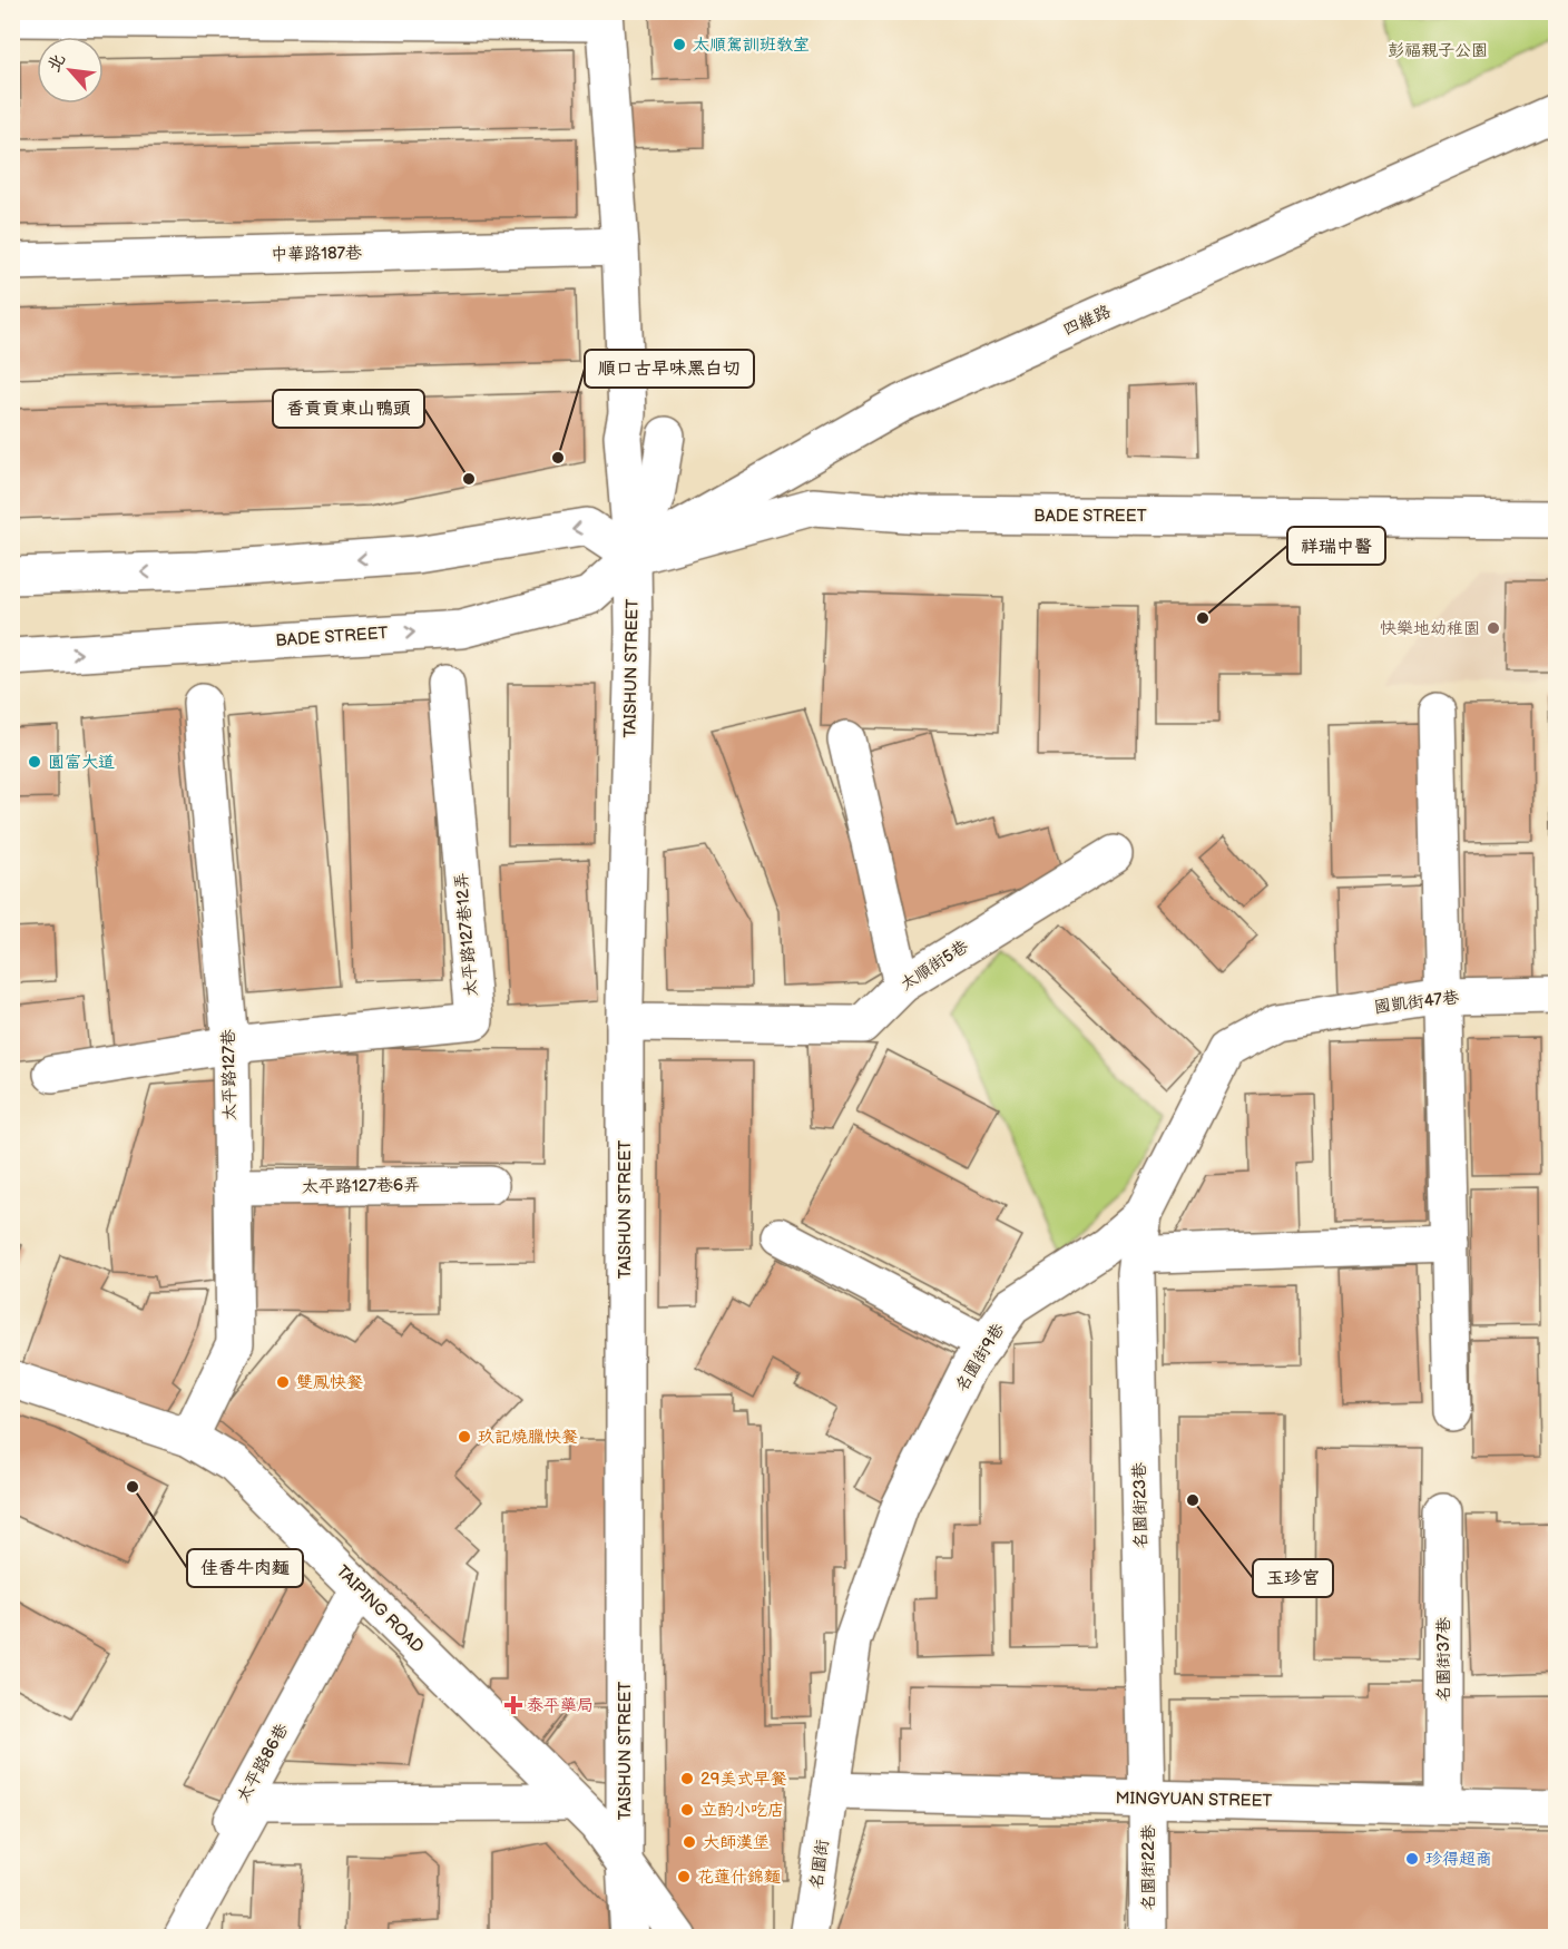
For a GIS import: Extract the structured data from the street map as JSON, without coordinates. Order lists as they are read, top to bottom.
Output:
{
  "streets": {
    "street": [
      "中華路187巷",
      "四維路",
      "BADE STREET",
      "TAISHUN STREET",
      "太平路127巷12弄",
      "太順街5巷",
      "國凱街47巷",
      "太平路127巷",
      "太平路127巷6弄",
      "名園街9巷",
      "名園街23巷",
      "TAIPING ROAD",
      "名園街37巷",
      "太平路86巷",
      "MINGYUAN STREET",
      "名園街",
      "名園街22巷"
    ]
  },
  "crossings": [
    ["中華路187巷", "TAISHUN STREET"],
    ["四維路", "BADE STREET"],
    ["四維路", "TAISHUN STREET"],
    ["BADE STREET", "TAISHUN STREET"],
    ["TAISHUN STREET", "太順街5巷"],
    ["TAISHUN STREET", "TAIPING ROAD"],
    ["太平路127巷12弄", "太平路127巷"],
    ["國凱街47巷", "名園街9巷"],
    ["太平路127巷", "太平路127巷6弄"],
    ["太平路127巷", "TAIPING ROAD"],
    ["名園街9巷", "名園街23巷"],
    ["名園街9巷", "MINGYUAN STREET"],
    ["名園街9巷", "名園街"],
    ["名園街23巷", "MINGYUAN STREET"],
    ["名園街23巷", "名園街22巷"],
    ["TAIPING ROAD", "太平路86巷"],
    ["名園街37巷", "MINGYUAN STREET"],
    ["MINGYUAN STREET", "名園街"],
    ["MINGYUAN STREET", "名園街22巷"]
  ],
  "parks": ["彭福親子公園"],
  "places": {
    "other": [
      "太順駕訓班教室",
      "順口古早味黑白切",
      "香貢貢東山鴨頭",
      "祥瑞中醫",
      "快樂地幼稚園",
      "圓富大道",
      "雙鳳快餐",
      "玖記燒臘快餐",
      "佳香牛肉麵",
      "玉珍宮",
      "29美式早餐",
      "立酌小吃店",
      "大師漢堡",
      "珍得超商",
      "花蓮什錦麵"
    ],
    "health": ["泰平藥局"]
  },
  "north": "top left"
}
